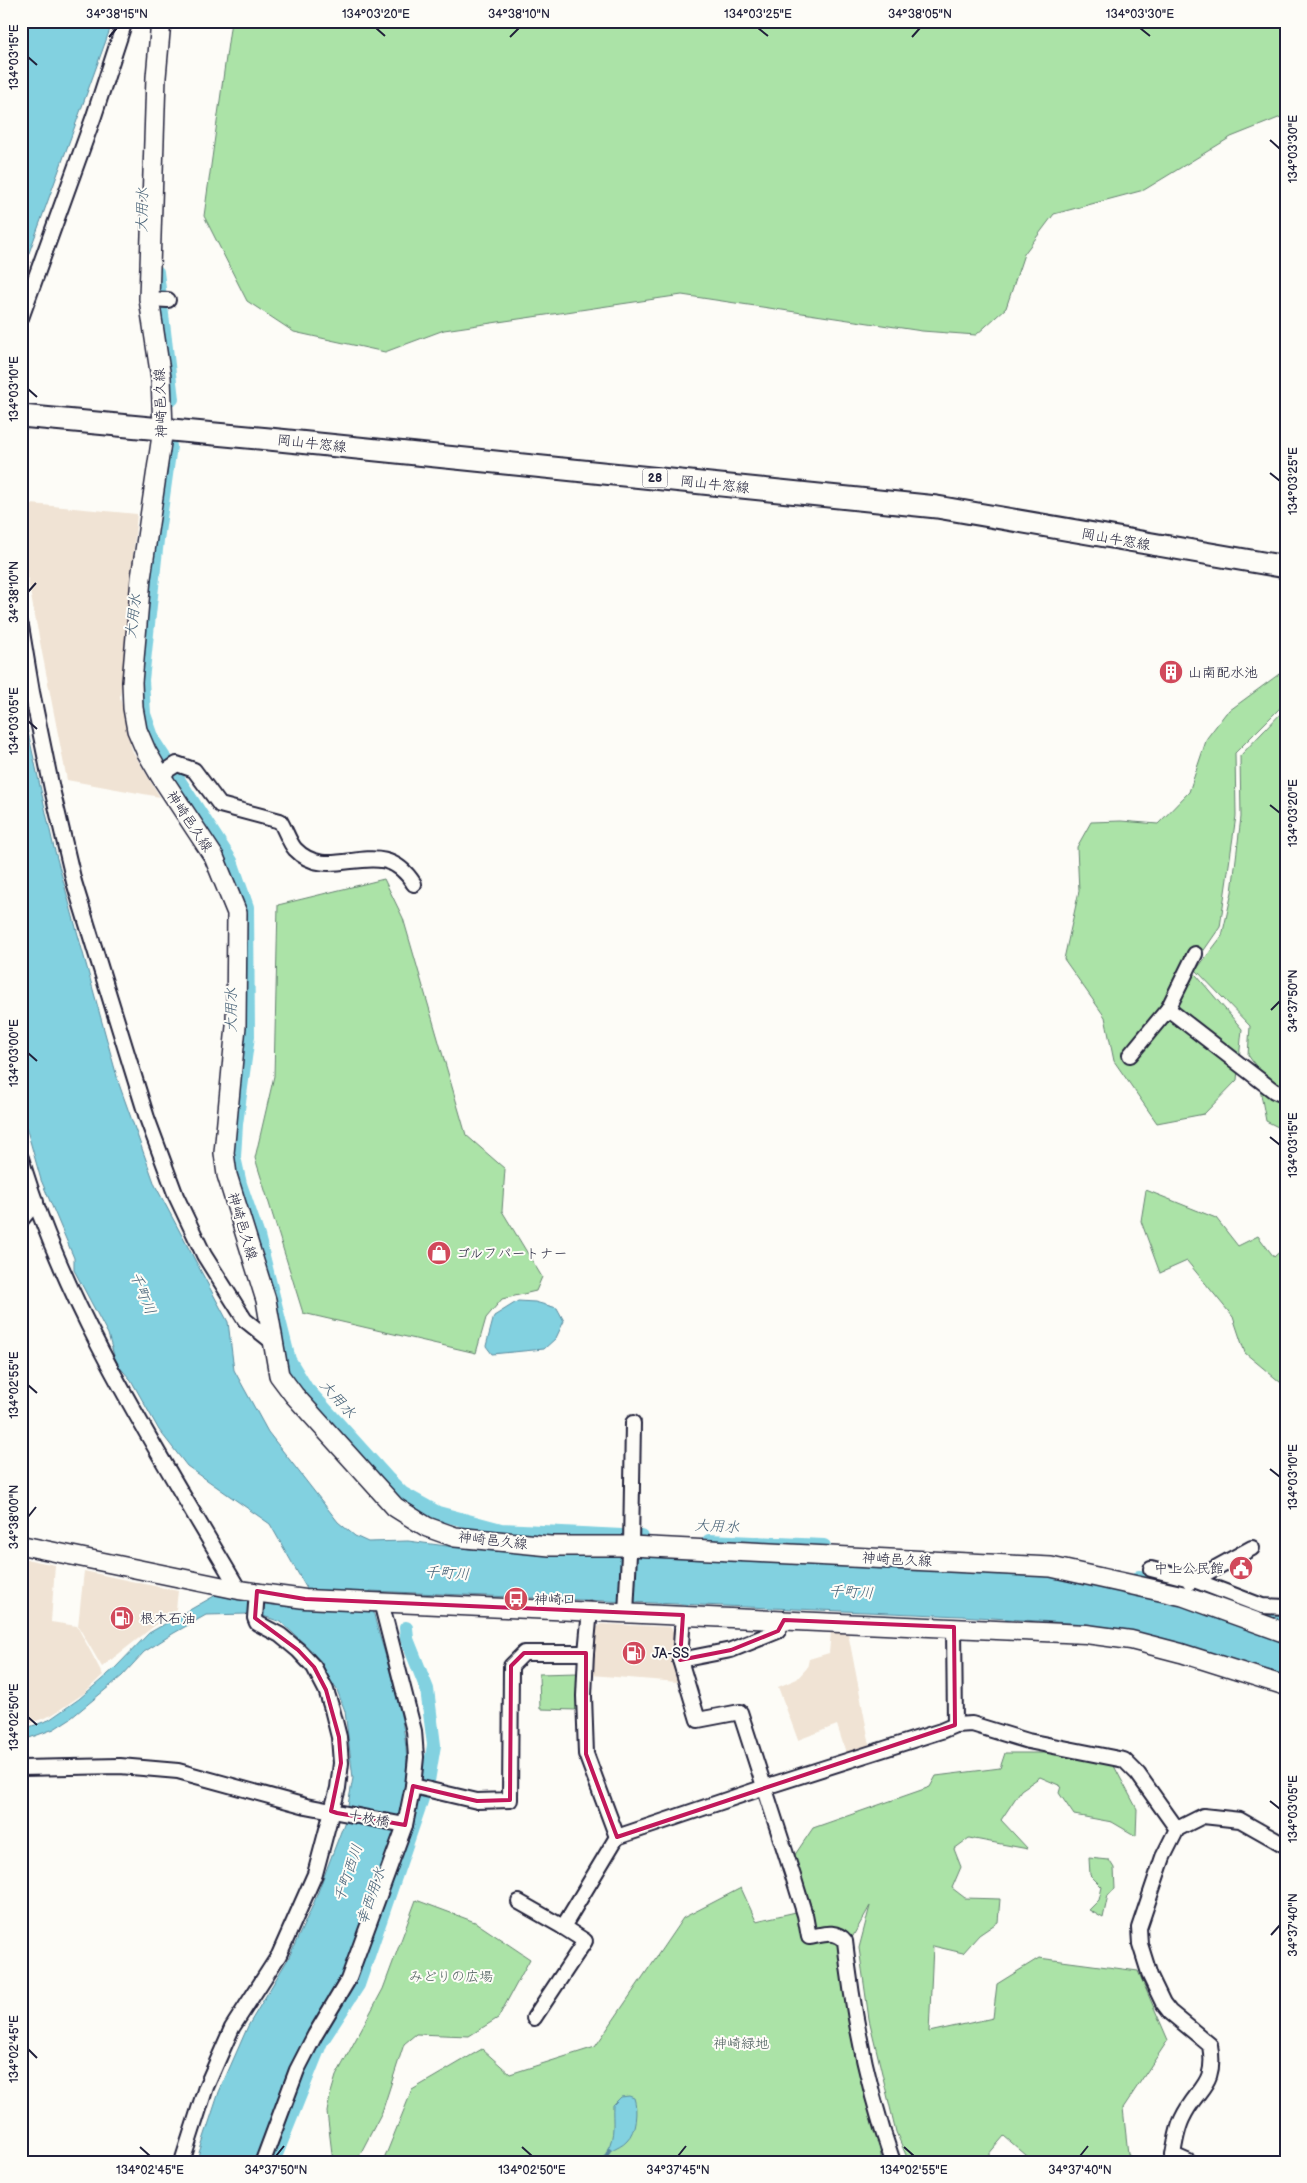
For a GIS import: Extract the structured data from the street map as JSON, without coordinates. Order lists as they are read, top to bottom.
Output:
{
  "streets": {
    "main road": ["神崎邑久線", "岡山牛窓線", "28"],
    "street": ["十枚橋"]
  },
  "crossings": [
    ["神崎邑久線", "岡山牛窓線"]
  ],
  "water": [
    "大用水",
    "千町川",
    "千町西川",
    "幸西用水"
  ],
  "parks": ["みどりの広場", "神崎緑地"],
  "places": {
    "building": ["山南配水池"],
    "shop": ["ゴルフパートナー"],
    "public building": ["中上公民館"],
    "bus stop": ["神崎口"],
    "fuel station": ["根木石油", "JA-SS"]
  },
  "coordinates": [
    "34°38'15\"N",
    "134°03'20\"E",
    "34°38'10\"N",
    "134°03'25\"E",
    "34°38'05\"N",
    "134°03'30\"E",
    "134°03'15\"E",
    "134°03'10\"E",
    "134°03'05\"E",
    "34°37'50\"N",
    "134°03'00\"E",
    "134°02'55\"E",
    "34°38'00\"N",
    "134°02'50\"E",
    "34°37'40\"N",
    "134°02'45\"E",
    "34°37'45\"N"
  ]
}
